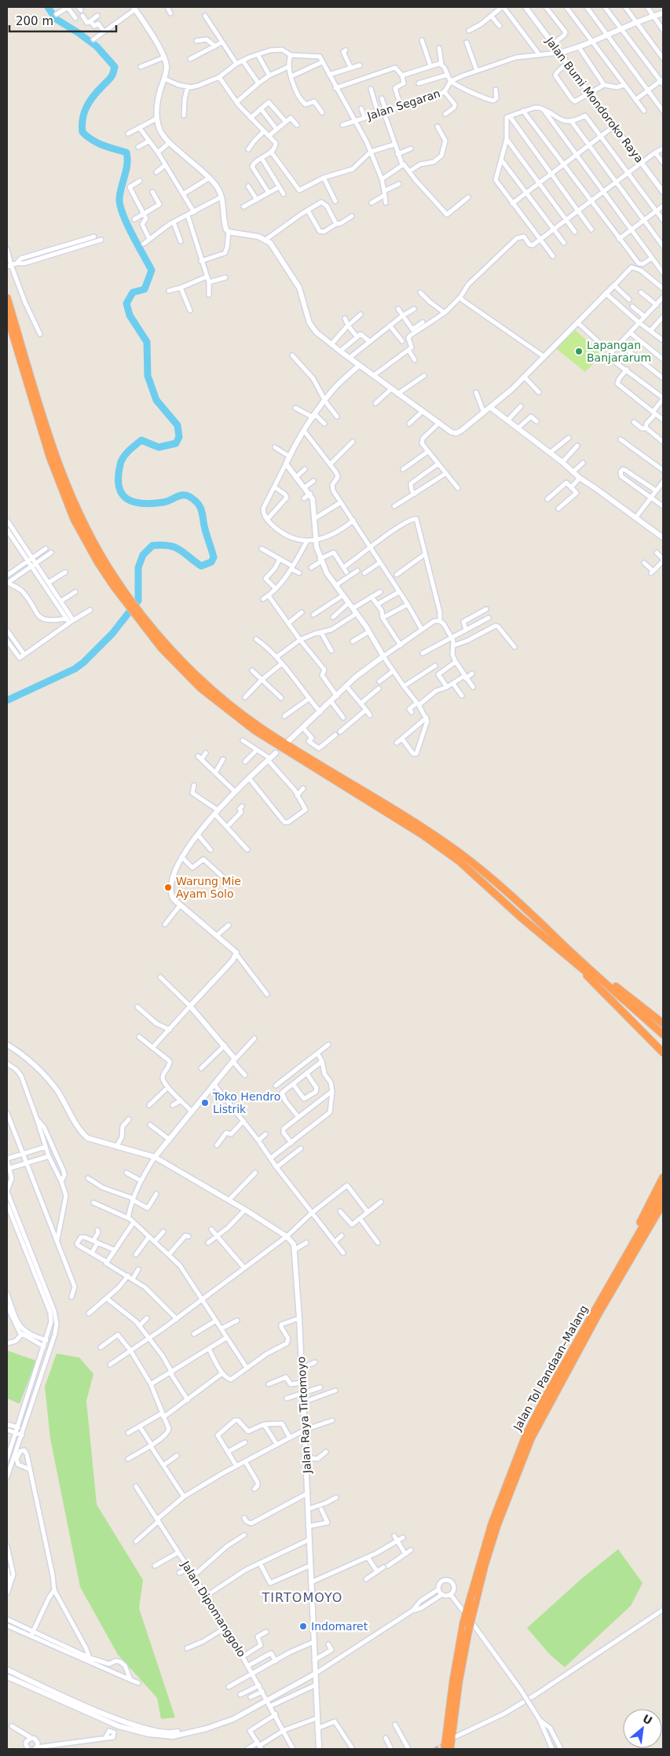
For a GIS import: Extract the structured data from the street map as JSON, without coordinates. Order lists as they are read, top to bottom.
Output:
{
  "streets": {
    "highway": ["Jalan Tol Pandaan–Malang"],
    "street": [
      "Jalan Bumi Mondoroko Raya",
      "Jalan Segaran",
      "Jalan Raya Tirtomoyo",
      "Jalan Dipomanggolo"
    ]
  },
  "districts": ["TIRTOMOYO"],
  "places": [
    "Lapangan Banjararum",
    "Warung Mie Ayam Solo",
    "Toko Hendro Listrik",
    "Indomaret"
  ],
  "scale_bar": "200 m",
  "north": "top right"
}
